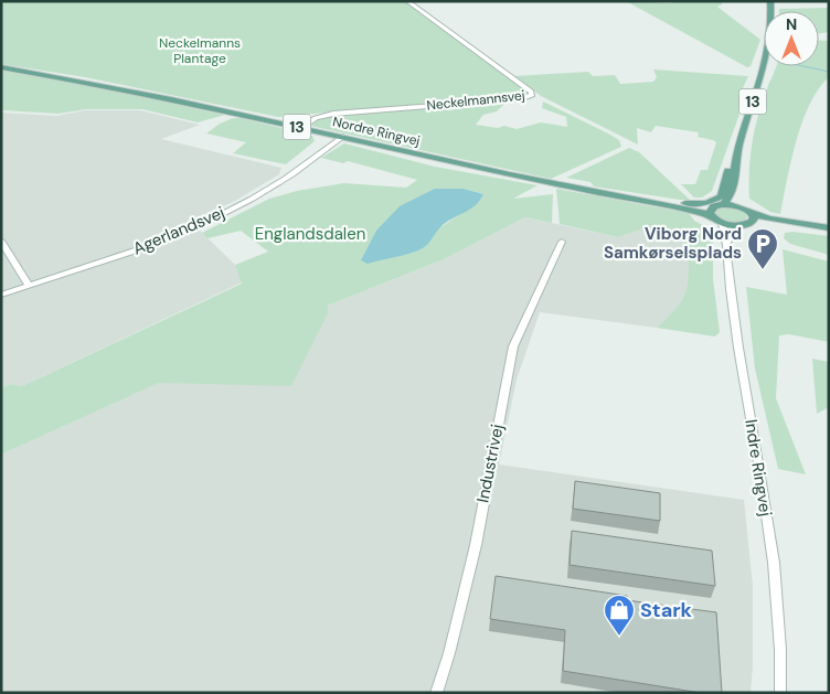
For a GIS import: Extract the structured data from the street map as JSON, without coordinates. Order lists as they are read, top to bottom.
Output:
{
  "streets": {
    "main road": ["13", "Nordre Ringvej"],
    "street": [
      "Neckelmannsvej",
      "Agerlandsvej",
      "Industrivej",
      "Indre Ringvej"
    ]
  },
  "crossings": [
    ["Neckelmannsvej", "Nordre Ringvej"],
    ["13", "Nordre Ringvej"],
    ["13", "Indre Ringvej"],
    ["Nordre Ringvej", "Agerlandsvej"]
  ],
  "parks": ["Neckelmanns Plantage", "Englandsdalen"],
  "places": {
    "parking": ["Viborg Nord Samkørselsplads"],
    "shop": ["Stark"]
  },
  "north": "top"
}
